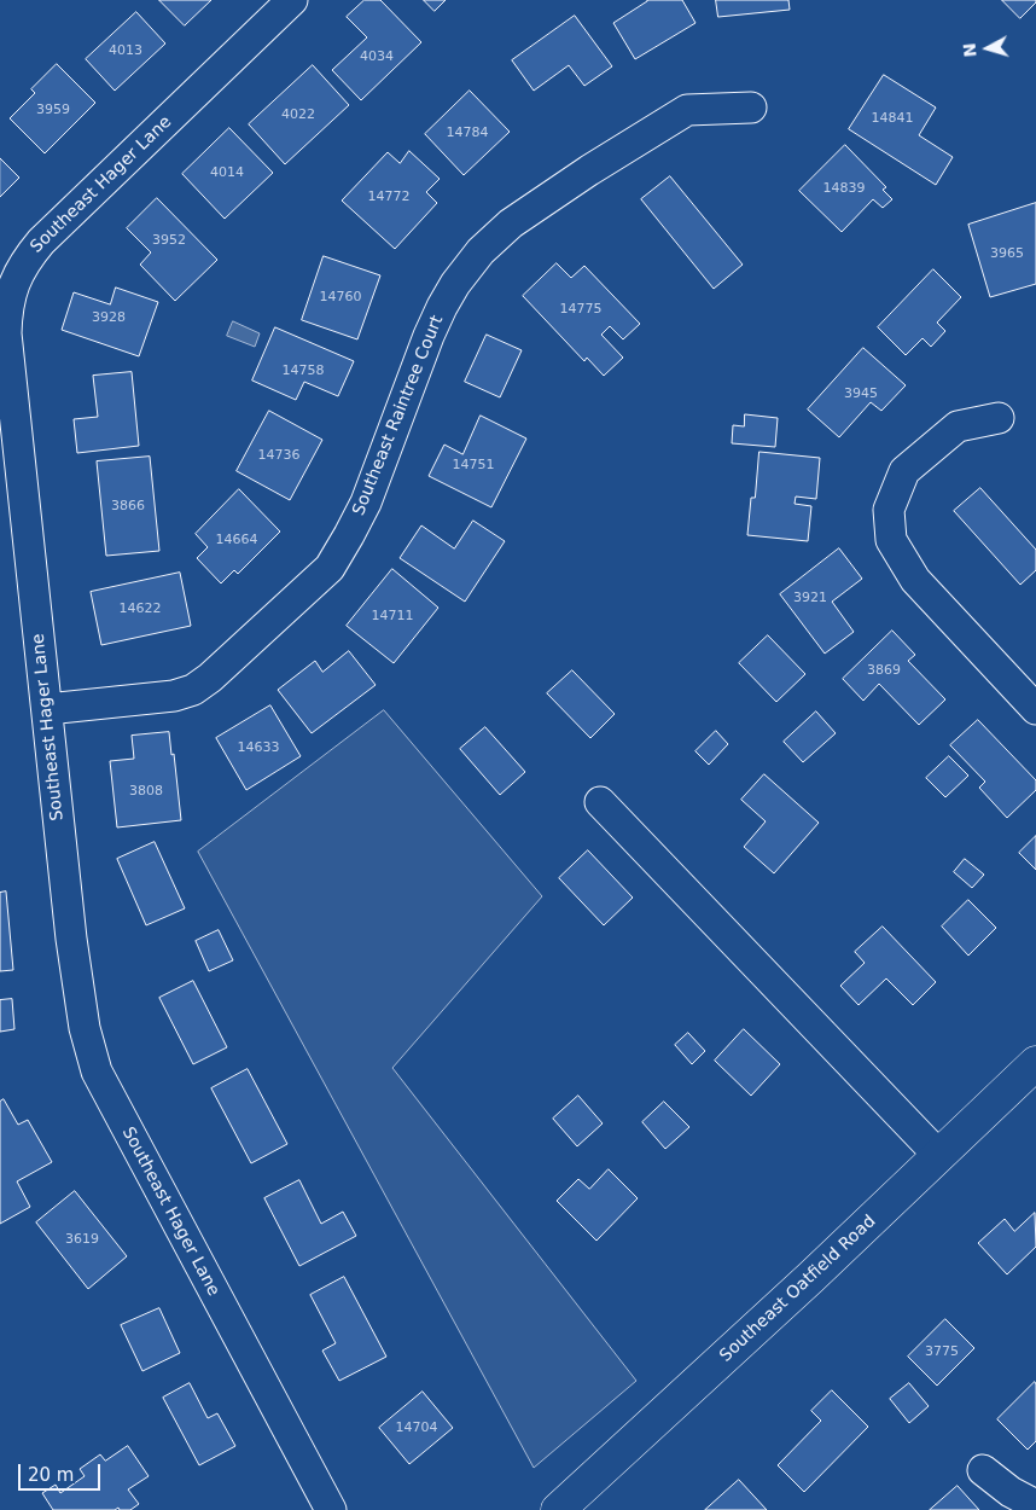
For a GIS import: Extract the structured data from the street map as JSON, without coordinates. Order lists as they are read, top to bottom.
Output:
{
  "streets": {
    "main road": ["Southeast Oatfield Road"],
    "street": ["Southeast Hager Lane", "Southeast Raintree Court"]
  },
  "crossings": [
    ["Southeast Hager Lane", "Southeast Raintree Court"]
  ],
  "house_numbers": [
    "4013",
    "4034",
    "3959",
    "4022",
    "14841",
    "14784",
    "4014",
    "14839",
    "14772",
    "3952",
    "3965",
    "14760",
    "14775",
    "3928",
    "14758",
    "3945",
    "14736",
    "14751",
    "3866",
    "14664",
    "3921",
    "14622",
    "14711",
    "3869",
    "14633",
    "3808",
    "3619",
    "3775",
    "14704"
  ],
  "scale_bar": "20 m",
  "north": "left"
}
